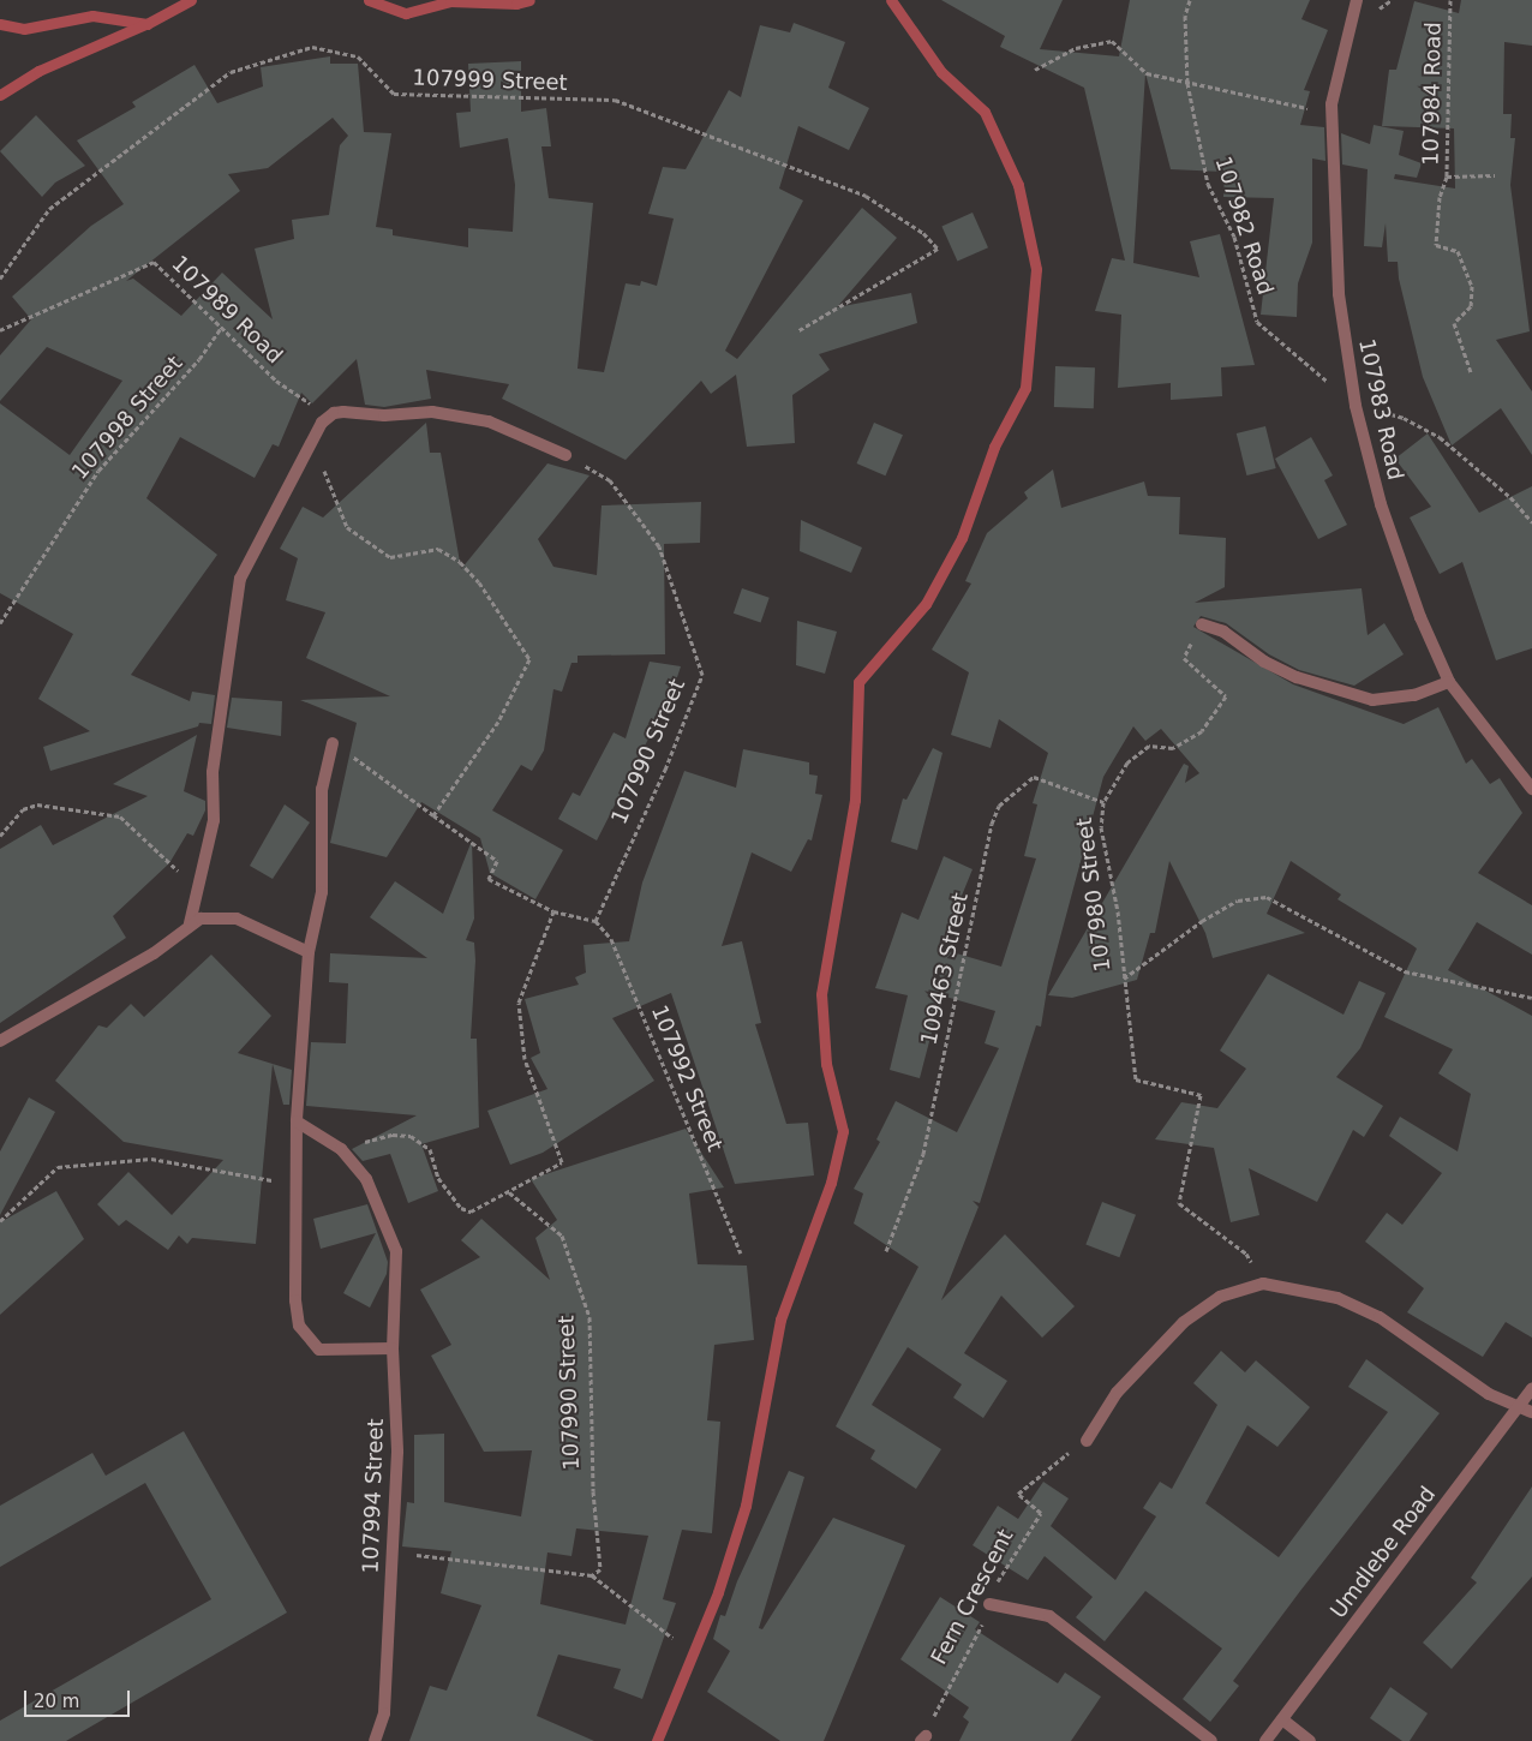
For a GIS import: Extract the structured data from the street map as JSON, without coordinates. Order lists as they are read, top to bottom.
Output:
{
  "streets": {
    "street": ["107983 Road", "107994 Street", "Umdlebe Road"],
    "path": [
      "107999 Street",
      "107984 Road",
      "107982 Road",
      "107989 Road",
      "107998 Street",
      "107990 Street",
      "107980 Street",
      "109463 Street",
      "107992 Street",
      "Fern Crescent"
    ]
  },
  "crossings": [
    ["107982 Road", "107983 Road"],
    ["107989 Road", "107998 Street"],
    ["107990 Street", "107992 Street"],
    ["107980 Street", "109463 Street"]
  ],
  "scale_bar": "20 m"
}
